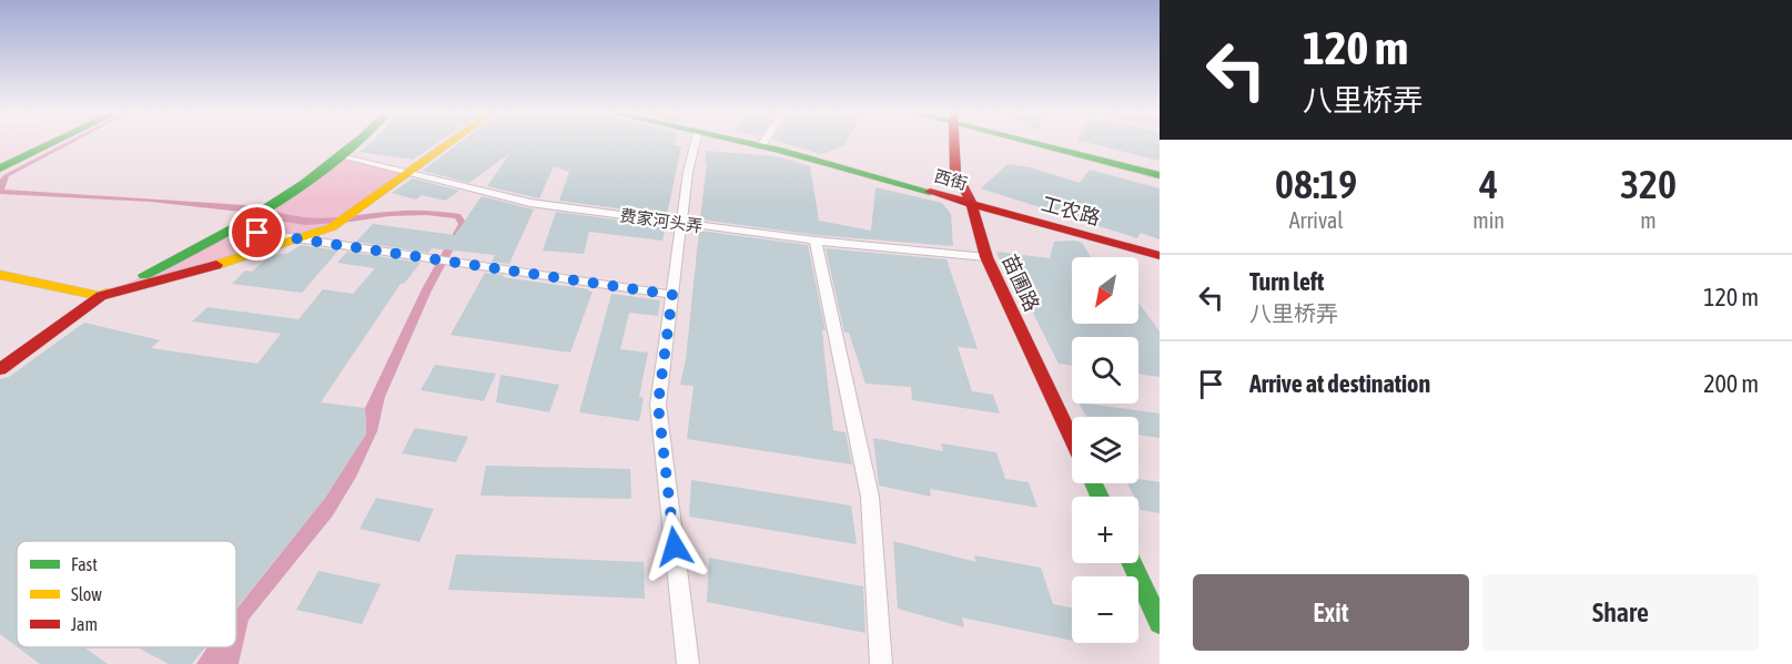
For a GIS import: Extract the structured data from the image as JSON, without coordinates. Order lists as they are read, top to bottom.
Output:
{
  "streets": {
    "street": [
      "西街",
      "工农路",
      "费家河头弄",
      "苗圃路"
    ]
  },
  "crossings": [
    ["西街", "工农路"],
    ["西街", "苗圃路"],
    ["工农路", "苗圃路"],
    ["费家河头弄", "苗圃路"]
  ],
  "legend": ["Fast", "Slow", "Jam"],
  "north": "bottom left",
  "page": {
    "turn": ["120 m", "八里桥弄"],
    "eta": [
      "08:19",
      "Arrival",
      "4",
      "min",
      "320",
      "m"
    ],
    "list": [
      {
        "name": "Turn left",
        "note": "八里桥弄",
        "value": "120 m"
      },
      {
        "name": "Arrive at destination",
        "value": "200 m"
      }
    ],
    "map_buttons": ["+", "−"],
    "buttons": ["Exit", "Share"]
  }
}
